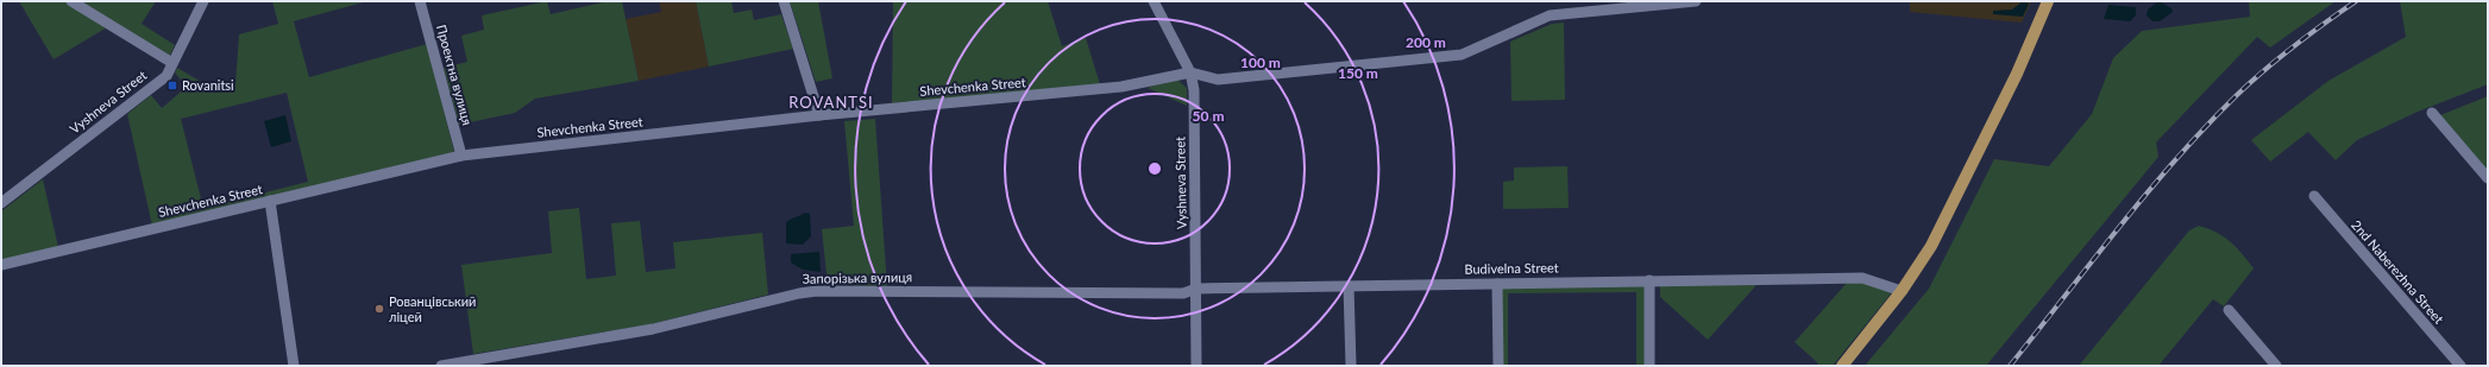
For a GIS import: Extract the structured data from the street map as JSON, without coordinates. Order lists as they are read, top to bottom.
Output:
{
  "streets": {
    "street": [
      "Проектна вулиця",
      "Shevchenka Street",
      "Vyshneva Street",
      "Budivelna Street",
      "2nd Naberezhna Street",
      "Запорізька вулиця"
    ]
  },
  "crossings": [
    ["Проектна вулиця", "Shevchenka Street"],
    ["Shevchenka Street", "Vyshneva Street"],
    ["Vyshneva Street", "Budivelna Street"],
    ["Vyshneva Street", "Запорізька вулиця"],
    ["Budivelna Street", "Запорізька вулиця"]
  ],
  "districts": ["ROVANTSI"],
  "places": {
    "transit": ["Rovanitsi"],
    "other": ["Рованцівський ліцей"]
  },
  "rings": [
    "200 m",
    "100 m",
    "150 m",
    "50 m"
  ]
}
